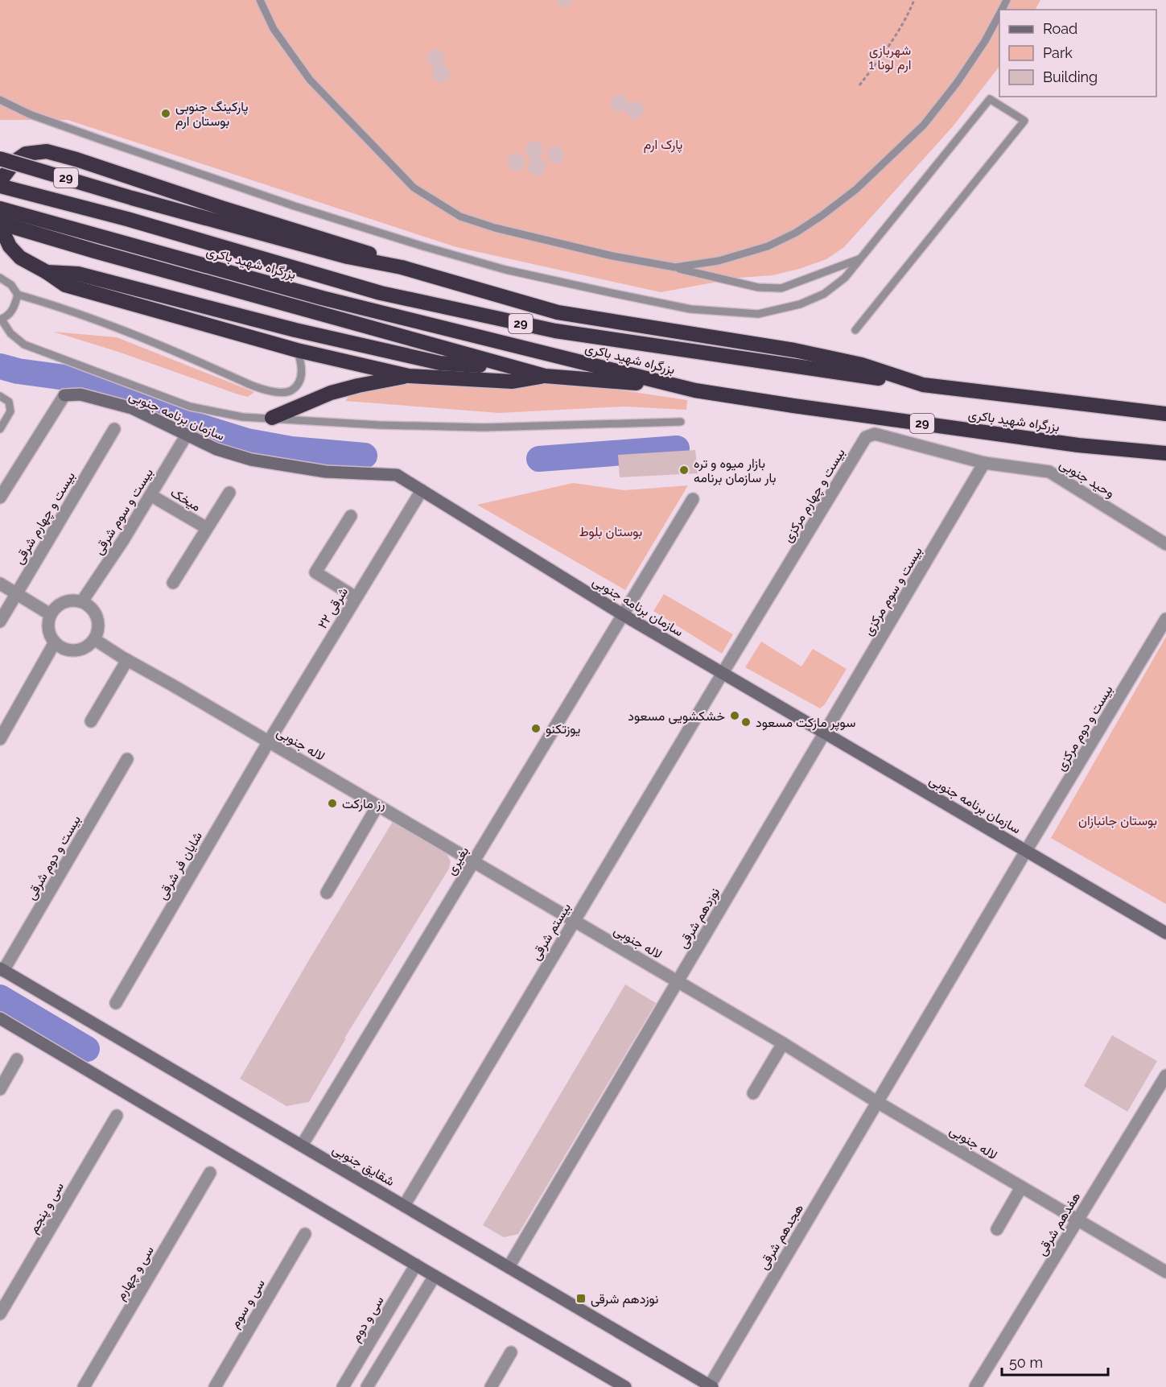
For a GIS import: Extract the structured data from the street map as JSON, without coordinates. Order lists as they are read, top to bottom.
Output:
{
  "streets": {
    "highway": ["29", "بزرگراه شهید باکری"],
    "main road": ["سازمان برنامه جنوبی", "شقایق جنوبی"],
    "street": [
      "وحید جنوبی",
      "بیست و چهارم مرکزی",
      "میخک",
      "بیست و سوم شرقی",
      "بیست و چهارم شرقی",
      "بیست و سوم مرکزی",
      "۲۲ شرقی",
      "بیست و دوم مرکزی",
      "لاله جنوبی",
      "بیست و دوم شرقی",
      "بغیری",
      "شایان فر شرقی",
      "نوزدهم شرقی",
      "بیستم شرقی",
      "سی و پنجم",
      "هفدهم شرقی",
      "هجدهم شرقی",
      "سی و چهارم",
      "سی و سوم",
      "سی و دوم"
    ]
  },
  "crossings": [
    ["29", "بزرگراه شهید باکری"],
    ["سازمان برنامه جنوبی", "بیست و چهارم مرکزی"],
    ["سازمان برنامه جنوبی", "بیست و سوم شرقی"],
    ["سازمان برنامه جنوبی", "بیست و سوم مرکزی"],
    ["سازمان برنامه جنوبی", "۲۲ شرقی"],
    ["سازمان برنامه جنوبی", "بیست و دوم مرکزی"],
    ["سازمان برنامه جنوبی", "بغیری"],
    ["سازمان برنامه جنوبی", "نوزدهم شرقی"],
    ["سازمان برنامه جنوبی", "بیستم شرقی"],
    ["وحید جنوبی", "بیست و چهارم مرکزی"],
    ["وحید جنوبی", "بیست و سوم مرکزی"],
    ["بیست و چهارم مرکزی", "بیست و سوم مرکزی"],
    ["بیست و چهارم مرکزی", "بیستم شرقی"],
    ["میخک", "بیست و سوم شرقی"],
    ["بیست و سوم شرقی", "لاله جنوبی"],
    ["بیست و سوم مرکزی", "نوزدهم شرقی"],
    ["۲۲ شرقی", "لاله جنوبی"],
    ["۲۲ شرقی", "شایان فر شرقی"],
    ["بیست و دوم مرکزی", "لاله جنوبی"],
    ["بیست و دوم مرکزی", "هجدهم شرقی"],
    ["لاله جنوبی", "بغیری"],
    ["لاله جنوبی", "شایان فر شرقی"],
    ["لاله جنوبی", "نوزدهم شرقی"],
    ["لاله جنوبی", "بیستم شرقی"],
    ["لاله جنوبی", "هفدهم شرقی"],
    ["لاله جنوبی", "هجدهم شرقی"],
    ["بیست و دوم شرقی", "شقایق جنوبی"],
    ["بغیری", "شقایق جنوبی"],
    ["نوزدهم شرقی", "شقایق جنوبی"],
    ["بیستم شرقی", "شقایق جنوبی"],
    ["شقایق جنوبی", "هجدهم شرقی"]
  ],
  "parks": [
    "شهربازی ارم لونا 1",
    "پارک ارم",
    "بوستان بلوط",
    "بوستان جانبازان"
  ],
  "places": {
    "other": [
      "پارکینگ جنوبی بوستان ارم",
      "بازار میوه و تره بار سازمان برنامه",
      "خشکشویی مسعود",
      "سوپر مارکت مسعود",
      "یوزتکنو",
      "رز مارکت"
    ],
    "transit": ["نوزدهم شرقی"]
  },
  "legend": ["Road", "Park", "Building"],
  "scale_bar": "50 m"
}
